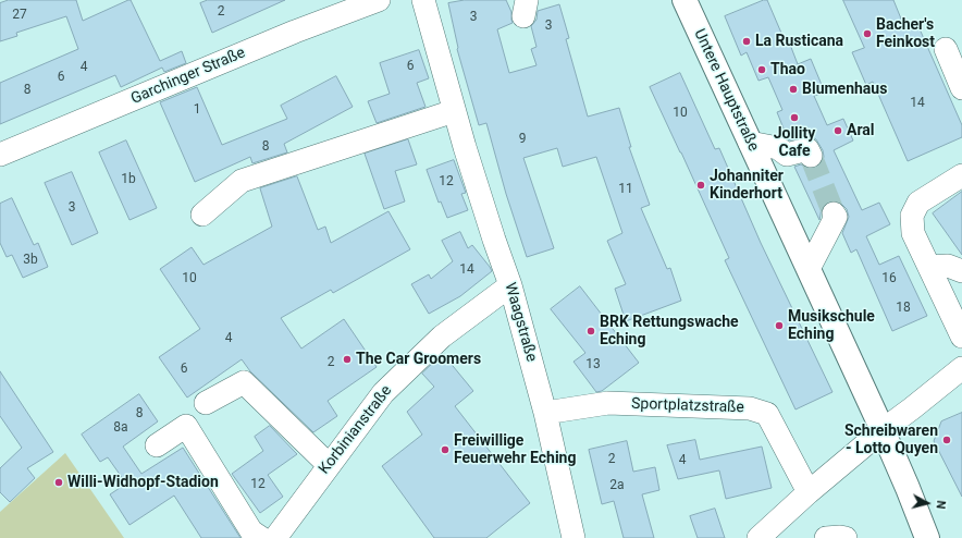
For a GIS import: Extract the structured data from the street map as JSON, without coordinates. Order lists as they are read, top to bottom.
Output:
{
  "streets": {
    "main road": ["Untere Hauptstraße"],
    "street": [
      "Garchinger Straße",
      "Waagstraße",
      "Sportplatzstraße",
      "Korbinianstraße"
    ]
  },
  "crossings": [
    ["Waagstraße", "Sportplatzstraße"],
    ["Waagstraße", "Korbinianstraße"]
  ],
  "places": [
    "Bacher's Feinkost",
    "La Rusticana",
    "Thao",
    "Blumenhaus",
    "Jollity Cafe",
    "Aral",
    "Johanniter Kinderhort",
    "Musikschule Eching",
    "BRK Rettungswache Eching",
    "The Car Groomers",
    "Schreibwaren - Lotto Quyen",
    "Freiwillige Feuerwehr Eching",
    "Willi-Widhopf-Stadion"
  ],
  "house_numbers": [
    "2",
    "27",
    "3",
    "3",
    "6",
    "4",
    "6",
    "8",
    "14",
    "1",
    "10",
    "9",
    "8",
    "1b",
    "12",
    "11",
    "3",
    "3b",
    "14",
    "10",
    "16",
    "18",
    "4",
    "2",
    "13",
    "6",
    "8",
    "8a",
    "2",
    "4",
    "12",
    "2a"
  ],
  "north": "right"
}
